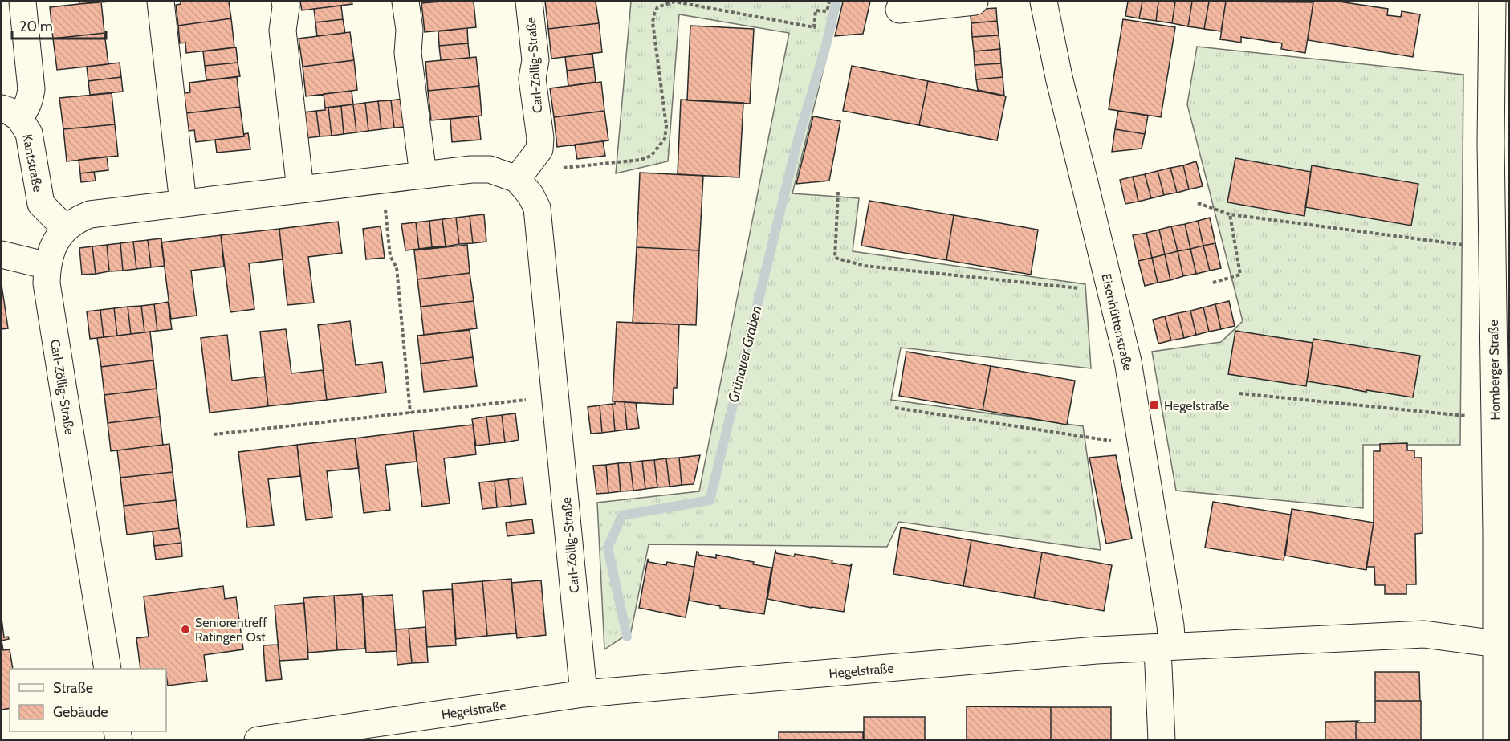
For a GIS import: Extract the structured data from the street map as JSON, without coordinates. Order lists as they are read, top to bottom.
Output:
{
  "streets": {
    "street": [
      "Carl-Zöllig-Straße",
      "Kantstraße",
      "Eisenhüttenstraße",
      "Homberger Straße",
      "Hegelstraße"
    ]
  },
  "crossings": [
    ["Carl-Zöllig-Straße", "Kantstraße"],
    ["Carl-Zöllig-Straße", "Hegelstraße"],
    ["Eisenhüttenstraße", "Hegelstraße"],
    ["Homberger Straße", "Hegelstraße"]
  ],
  "water": ["Grünauer Graben"],
  "places": {
    "transit": ["Hegelstraße"],
    "other": ["Seniorentreff Ratingen Ost"]
  },
  "legend": ["Straße", "Gebäude"],
  "scale_bar": "20 m"
}
